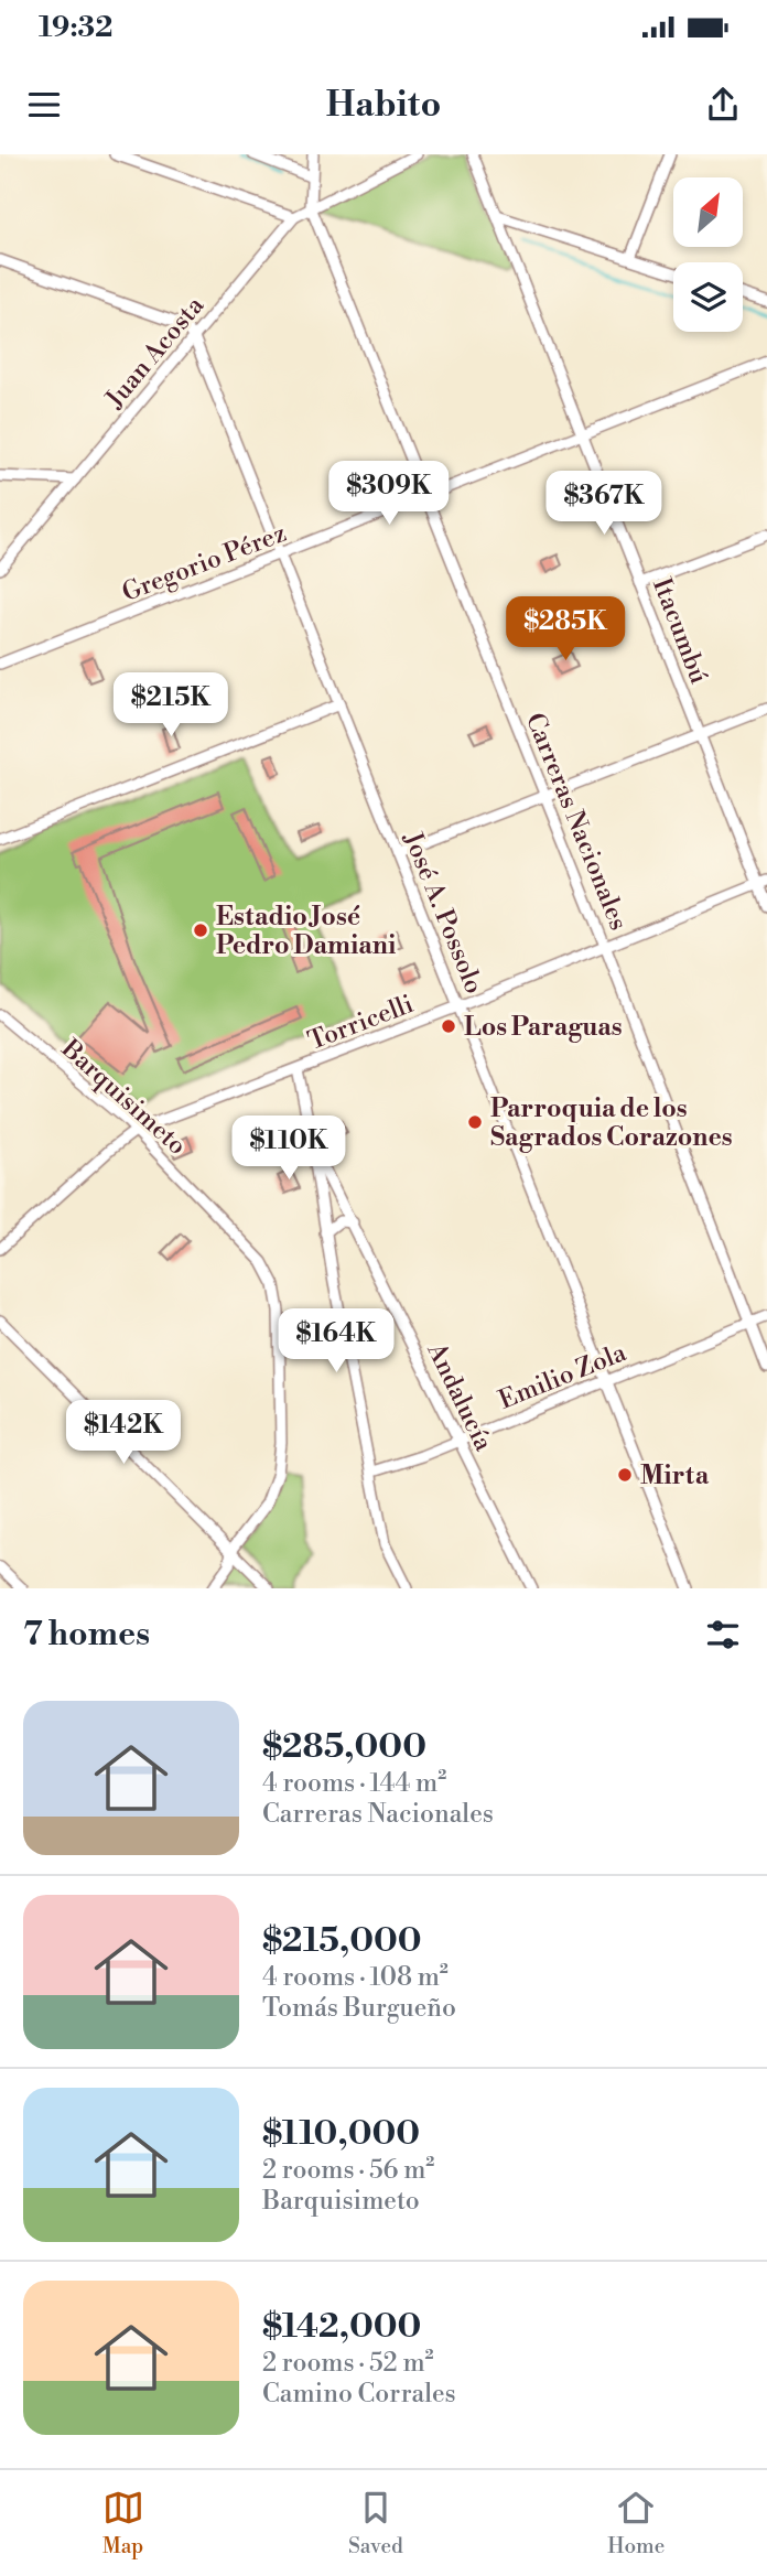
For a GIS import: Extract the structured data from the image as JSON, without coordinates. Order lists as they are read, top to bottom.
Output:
{
  "streets": {
    "street": [
      "Juan Acosta",
      "Gregorio Pérez",
      "Itacumbú",
      "Carreras Nacionales",
      "José A. Possolo",
      "Torricelli",
      "Barquisimeto",
      "Emilio Zola",
      "Andalucía"
    ]
  },
  "crossings": [
    ["Juan Acosta", "Carreras Nacionales"],
    ["Juan Acosta", "José A. Possolo"],
    ["Gregorio Pérez", "Itacumbú"],
    ["Gregorio Pérez", "Carreras Nacionales"],
    ["Gregorio Pérez", "José A. Possolo"],
    ["Itacumbú", "Torricelli"],
    ["Carreras Nacionales", "Torricelli"],
    ["Carreras Nacionales", "Emilio Zola"],
    ["José A. Possolo", "Torricelli"],
    ["José A. Possolo", "Emilio Zola"],
    ["Torricelli", "Barquisimeto"],
    ["Torricelli", "Andalucía"],
    ["Emilio Zola", "Andalucía"]
  ],
  "places": [
    "Estadio José Pedro Damiani",
    "Los Paraguas",
    "Parroquia de los Sagrados Corazones",
    "Mirta"
  ],
  "north": "top right",
  "page": {
    "status": "19:32",
    "header": "Habito",
    "price": [
      "$309K",
      "$367K",
      "$285K",
      "$215K",
      "$110K",
      "$164K",
      "$142K"
    ],
    "heading": "7 homes",
    "list": [
      {
        "name": "$285,000",
        "note": "4 rooms · 144 m² · Carreras Nacionales"
      },
      {
        "name": "$215,000",
        "note": "4 rooms · 108 m² · Tomás Burgueño"
      },
      {
        "name": "$110,000",
        "note": "2 rooms · 56 m² · Barquisimeto"
      },
      {
        "name": "$142,000",
        "note": "2 rooms · 52 m² · Camino Corrales"
      }
    ],
    "tabs": ["Map", "Saved", "Home"]
  }
}
